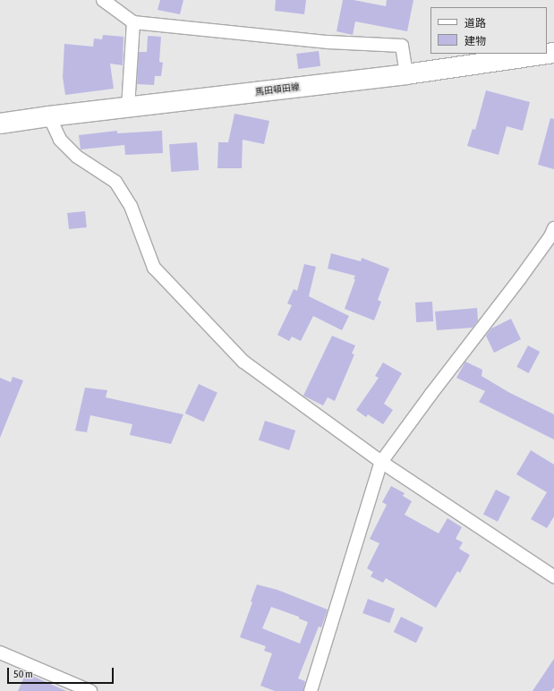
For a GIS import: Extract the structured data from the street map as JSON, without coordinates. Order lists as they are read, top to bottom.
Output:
{
  "streets": {
    "main road": ["馬田頓田線"]
  },
  "legend": ["道路", "建物"],
  "scale_bar": "50 m"
}
